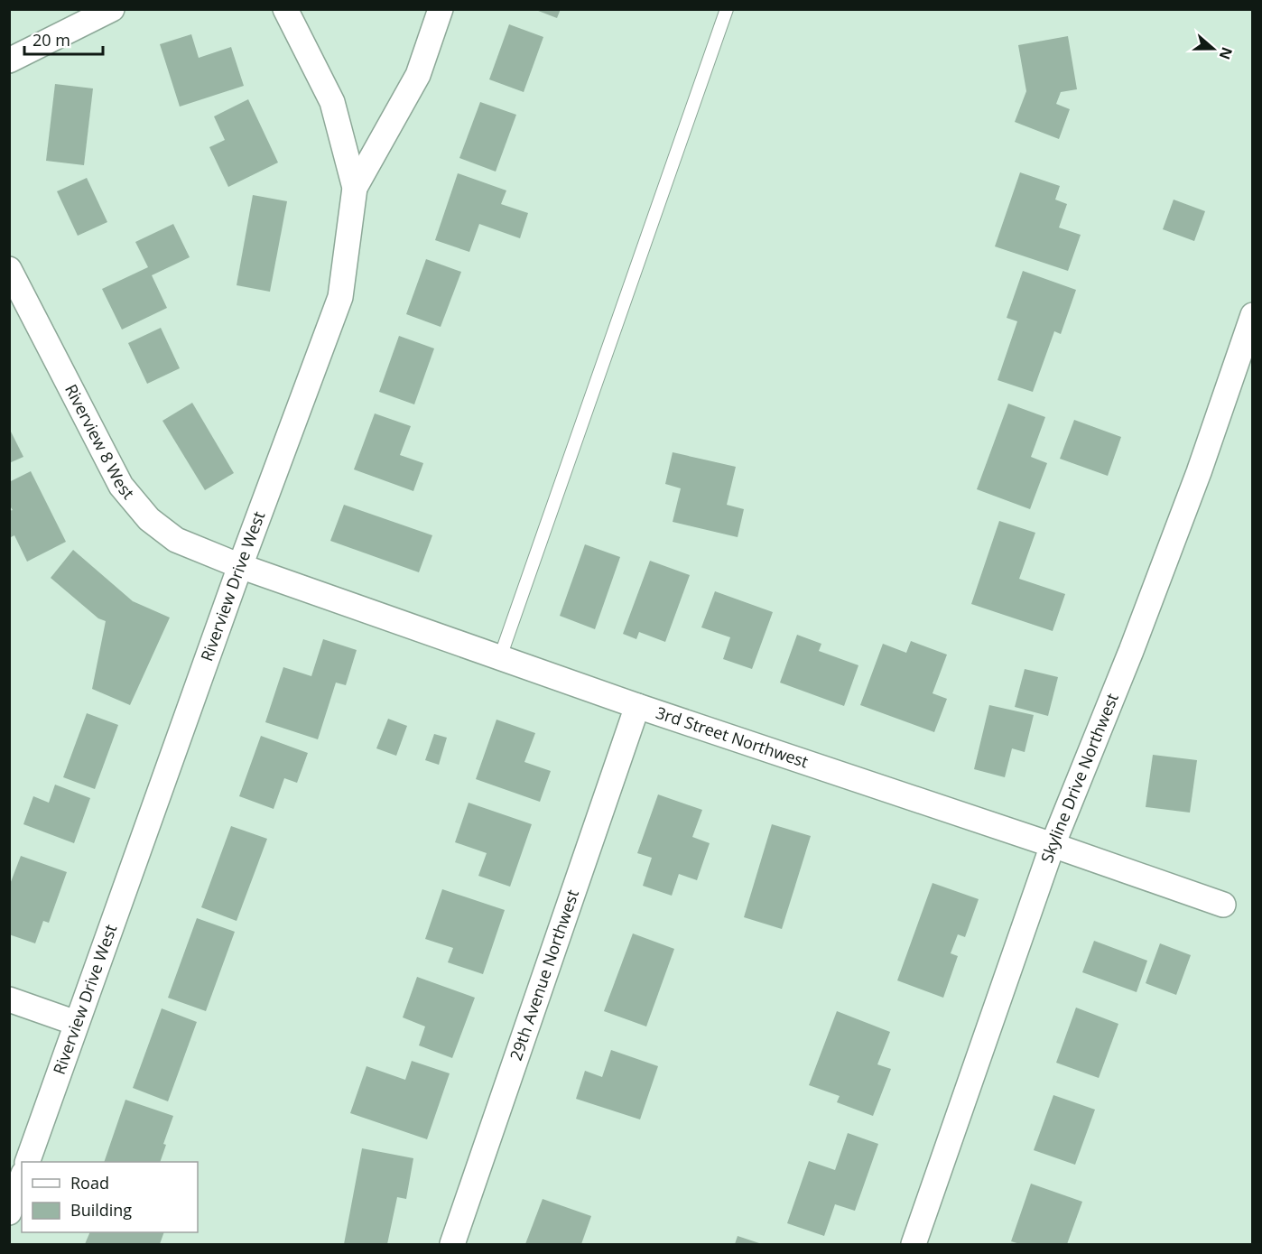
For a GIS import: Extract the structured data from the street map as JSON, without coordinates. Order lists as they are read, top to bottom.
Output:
{
  "streets": {
    "street": [
      "Riverview 8 West",
      "Riverview Drive West",
      "3rd Street Northwest",
      "Skyline Drive Northwest",
      "29th Avenue Northwest"
    ]
  },
  "crossings": [
    ["Riverview 8 West", "Riverview Drive West"],
    ["Riverview 8 West", "3rd Street Northwest"],
    ["Riverview Drive West", "3rd Street Northwest"],
    ["3rd Street Northwest", "Skyline Drive Northwest"],
    ["3rd Street Northwest", "29th Avenue Northwest"]
  ],
  "legend": ["Road", "Building"],
  "scale_bar": "20 m",
  "north": "right"
}
